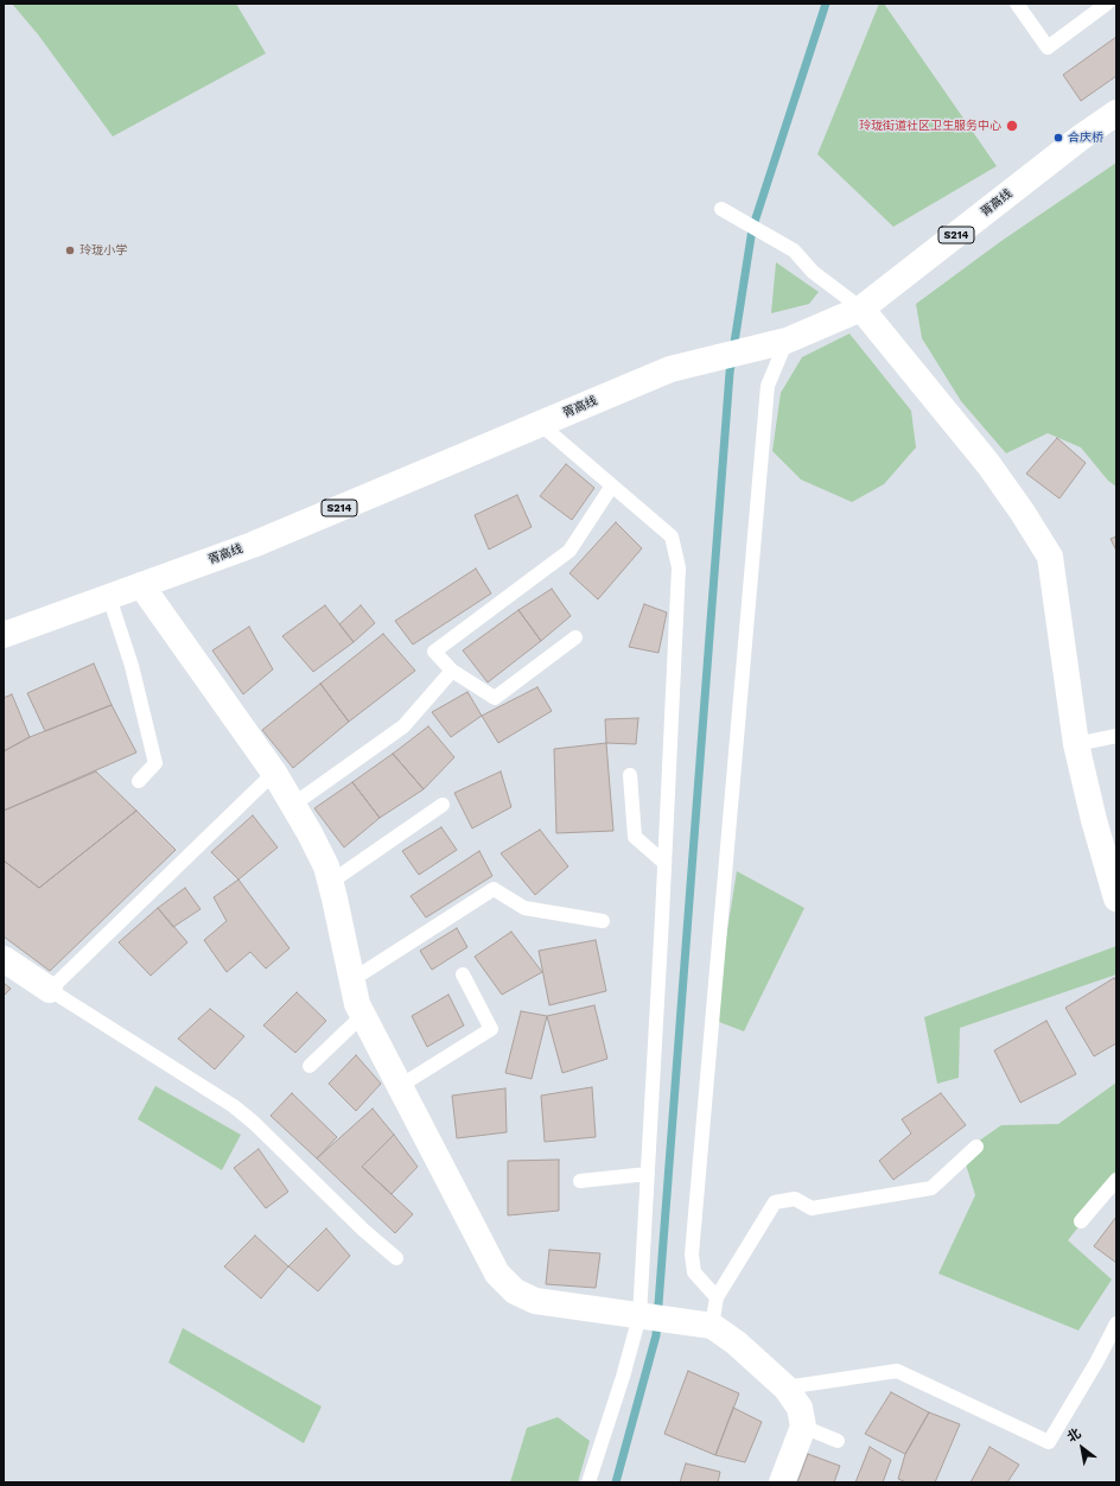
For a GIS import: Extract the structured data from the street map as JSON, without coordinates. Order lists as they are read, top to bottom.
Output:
{
  "streets": {
    "street": ["胥高线", "S214"]
  },
  "places": ["玲珑街道社区卫生服务中心", "合庆桥", "玲珑小学"],
  "north": "top left"
}
